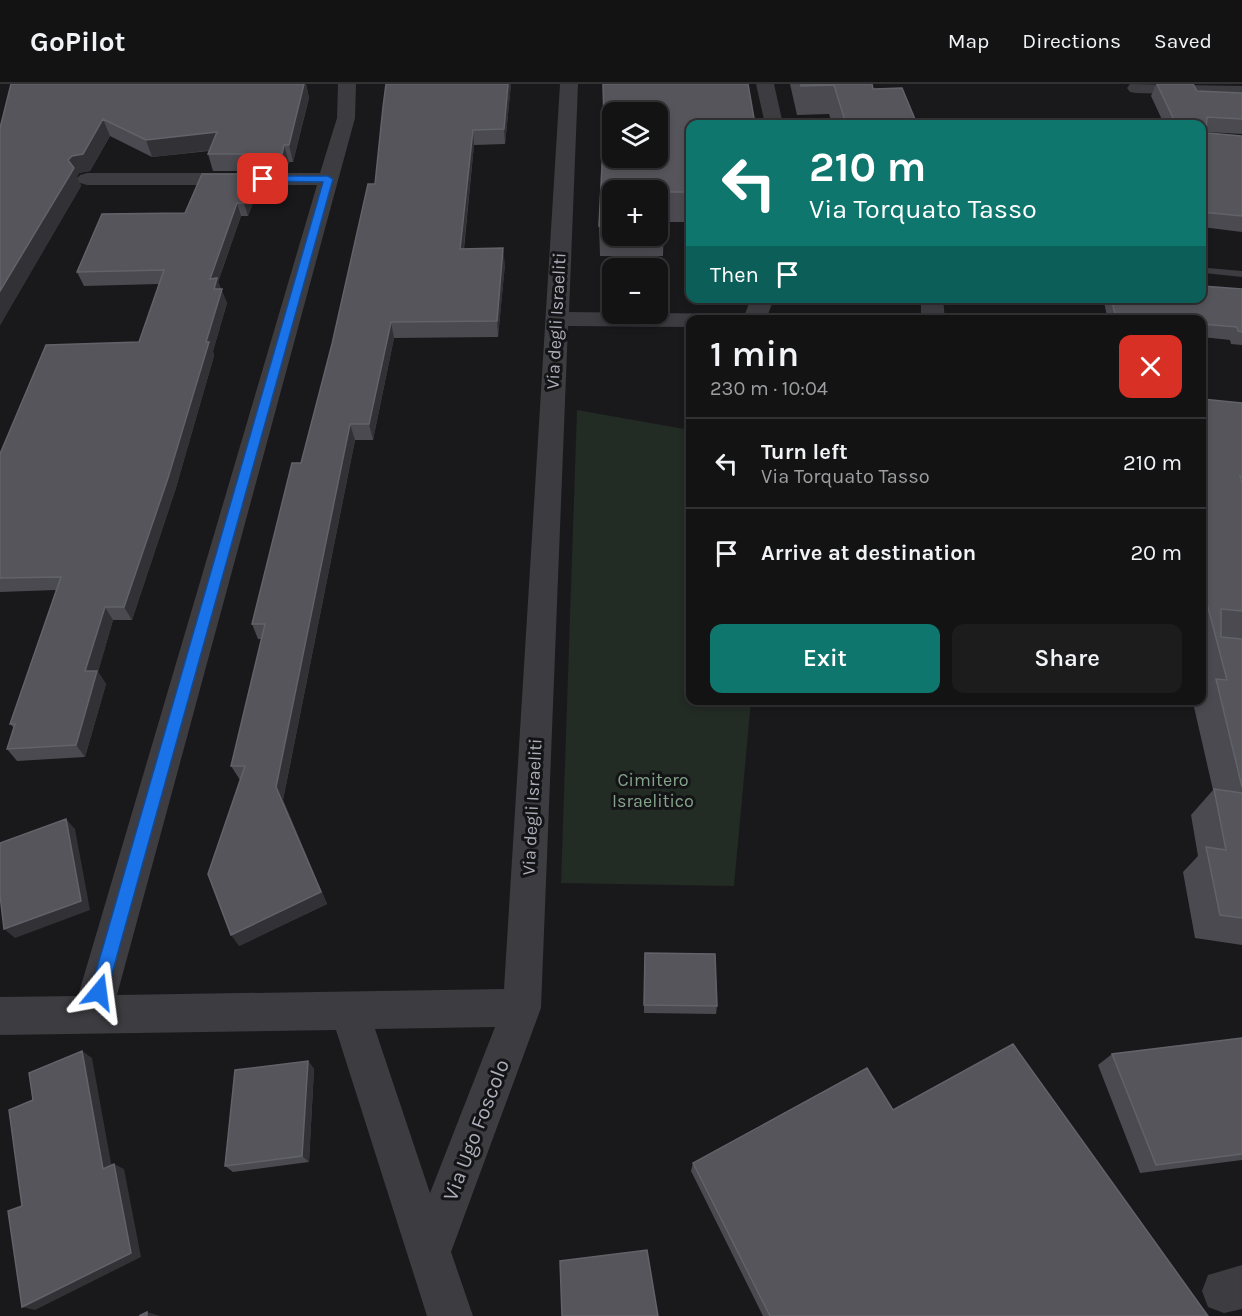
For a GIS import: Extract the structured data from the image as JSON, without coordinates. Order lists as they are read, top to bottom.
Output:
{
  "streets": {
    "street": ["Via degli Israeliti", "Via Ugo Foscolo"]
  },
  "crossings": [
    ["Via degli Israeliti", "Via Ugo Foscolo"]
  ],
  "parks": ["Cimitero Israelitico"],
  "page": {
    "header": "GoPilot",
    "nav": ["Map", "Directions", "Saved"],
    "map_buttons": ["+", "−"],
    "turn": ["210 m", "Via Torquato Tasso"],
    "then": "Then",
    "heading": ["1 min", "230 m · 10:04"],
    "list": [
      {
        "name": "Turn left",
        "note": "Via Torquato Tasso",
        "value": "210 m"
      },
      {
        "name": "Arrive at destination",
        "value": "20 m"
      }
    ],
    "buttons": ["Exit", "Share"]
  }
}
